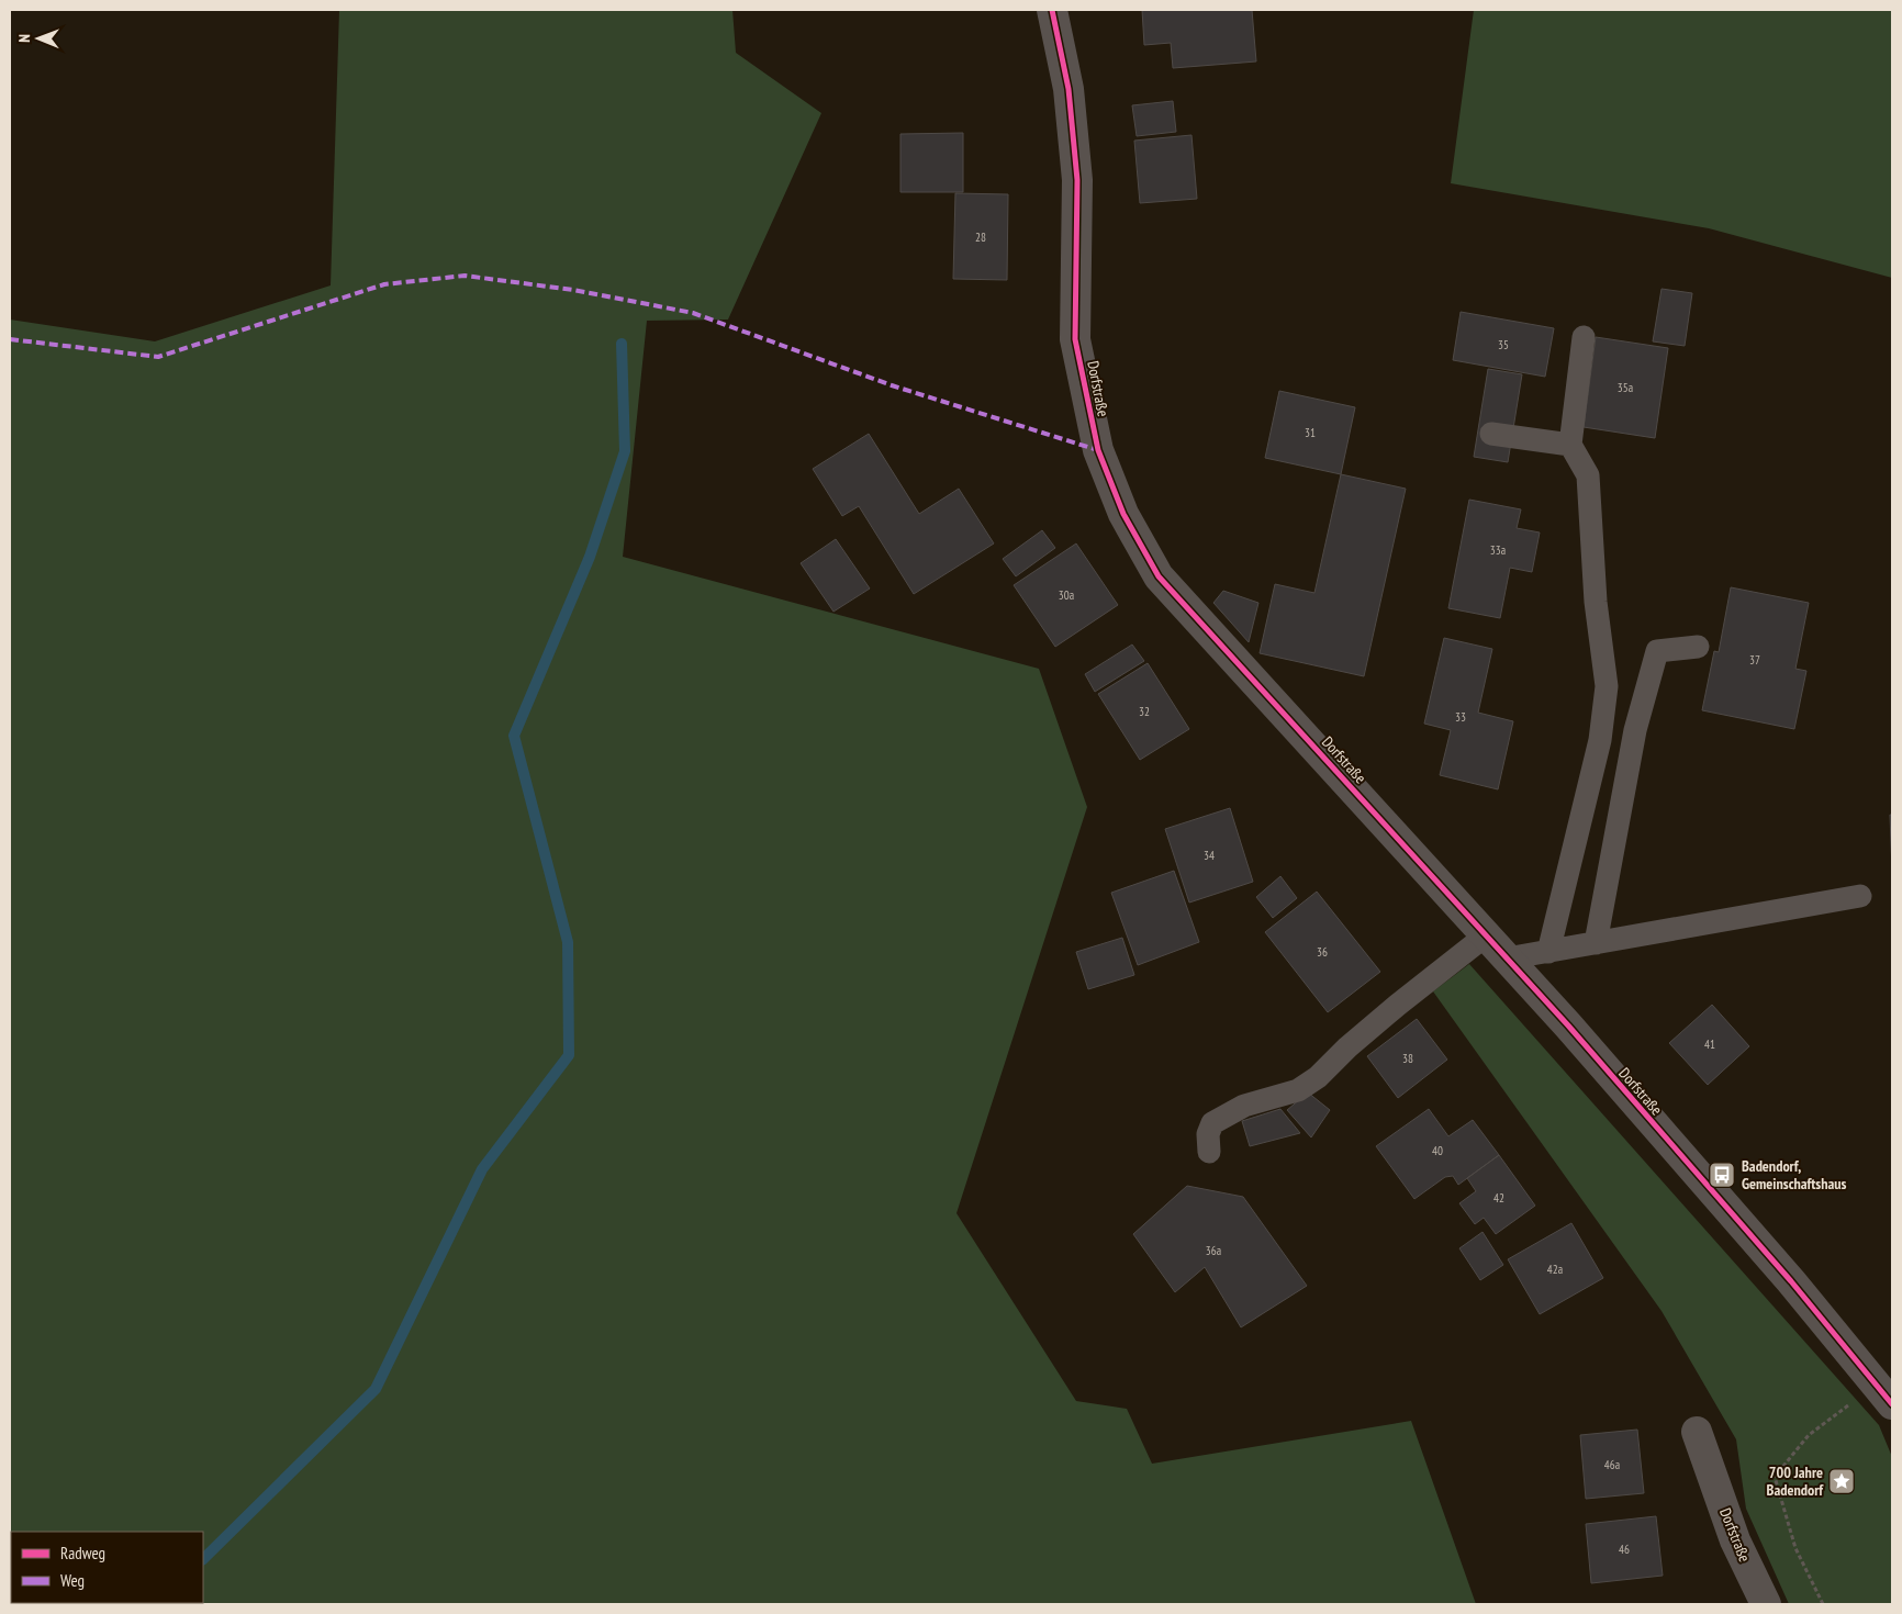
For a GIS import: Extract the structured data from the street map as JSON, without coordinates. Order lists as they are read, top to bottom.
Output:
{
  "streets": {
    "street": ["Dorfstraße"]
  },
  "places": {
    "bus stop": ["Badendorf, Gemeinschaftshaus"],
    "place": ["700 Jahre Badendorf"]
  },
  "house_numbers": [
    "28",
    "35",
    "35a",
    "31",
    "33a",
    "30a",
    "37",
    "32",
    "33",
    "34",
    "36",
    "41",
    "38",
    "40",
    "42",
    "36a",
    "42a",
    "46a",
    "46"
  ],
  "legend": ["Radweg", "Weg"],
  "north": "left"
}
